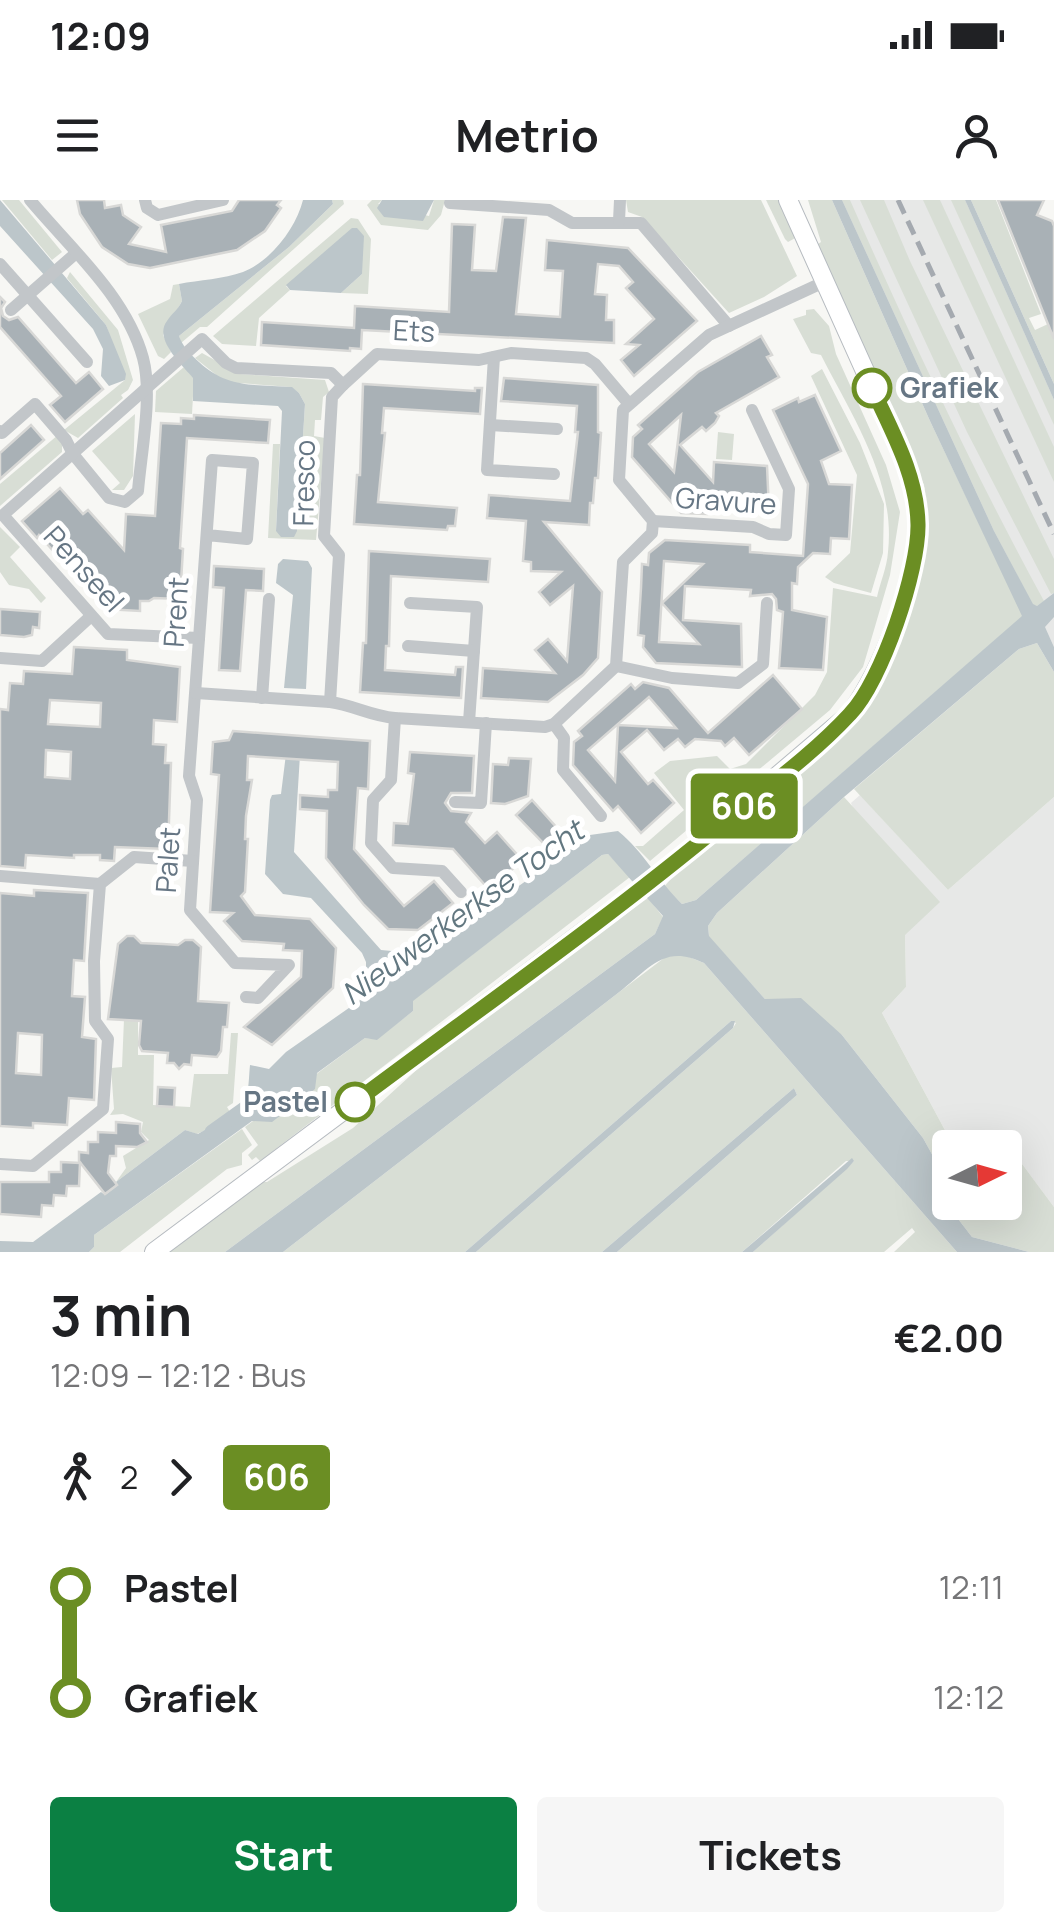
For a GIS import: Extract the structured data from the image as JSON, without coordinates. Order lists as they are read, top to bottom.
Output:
{
  "streets": {
    "street": [
      "Ets",
      "Fresco",
      "Gravure",
      "Penseel",
      "Prent",
      "Palet"
    ]
  },
  "crossings": [
    ["Ets", "Fresco"],
    ["Penseel", "Prent"],
    ["Prent", "Palet"]
  ],
  "water": ["Nieuwerkerkse Tocht"],
  "places": ["Grafiek", "Pastel"],
  "lines": ["bus line 606"],
  "north": "right",
  "page": {
    "status": "12:09",
    "header": "Metrio",
    "on_map": "606",
    "heading": ["3 min", "12:09 – 12:12 · Bus", "€2.00"],
    "legs": ["2", "606"],
    "list": [
      {
        "name": "Pastel",
        "value": "12:11"
      },
      {
        "name": "Grafiek",
        "value": "12:12"
      }
    ],
    "buttons": ["Start", "Tickets"]
  }
}
